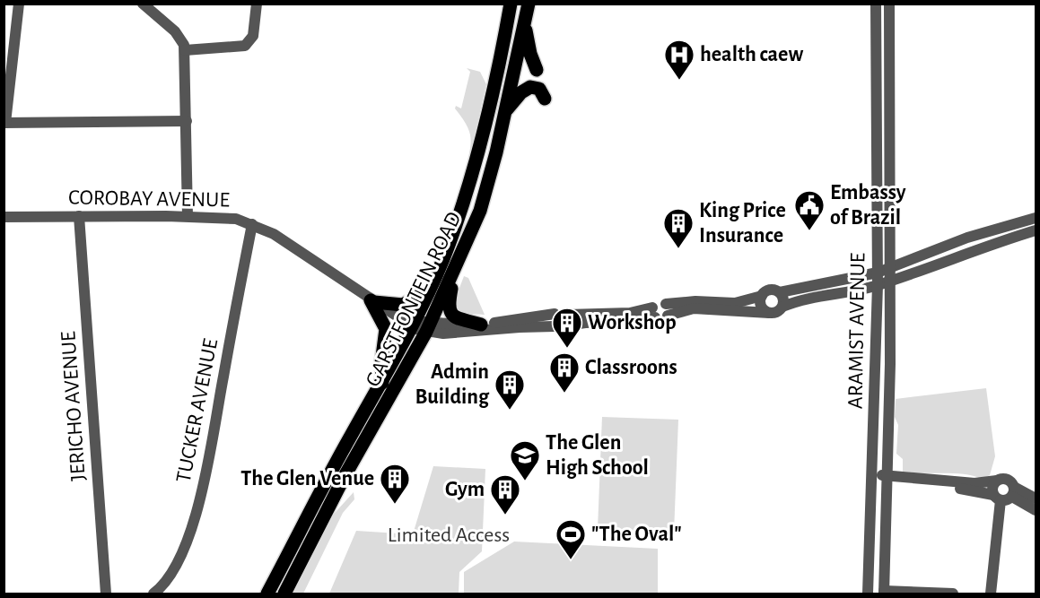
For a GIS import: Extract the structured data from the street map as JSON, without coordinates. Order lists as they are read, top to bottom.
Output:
{
  "streets": {
    "main road": ["GARSTFONTEIN ROAD"],
    "street": [
      "COROBAY AVENUE",
      "ARAMIST AVENUE",
      "JERICHO AVENUE",
      "TUCKER AVENUE"
    ]
  },
  "crossings": [
    ["COROBAY AVENUE", "GARSTFONTEIN ROAD"],
    ["COROBAY AVENUE", "ARAMIST AVENUE"],
    ["COROBAY AVENUE", "JERICHO AVENUE"],
    ["COROBAY AVENUE", "TUCKER AVENUE"]
  ],
  "parks": ["Limited Access"],
  "places": {
    "hospital": ["health caew"],
    "public building": ["Embassy of Brazil"],
    "building": [
      "King Price Insurance",
      "Workshop",
      "Classroons",
      "Admin Building",
      "The Glen Venue",
      "Gym"
    ],
    "school or university": ["The Glen High School"],
    "sports": ["\"The Oval\""]
  }
}
